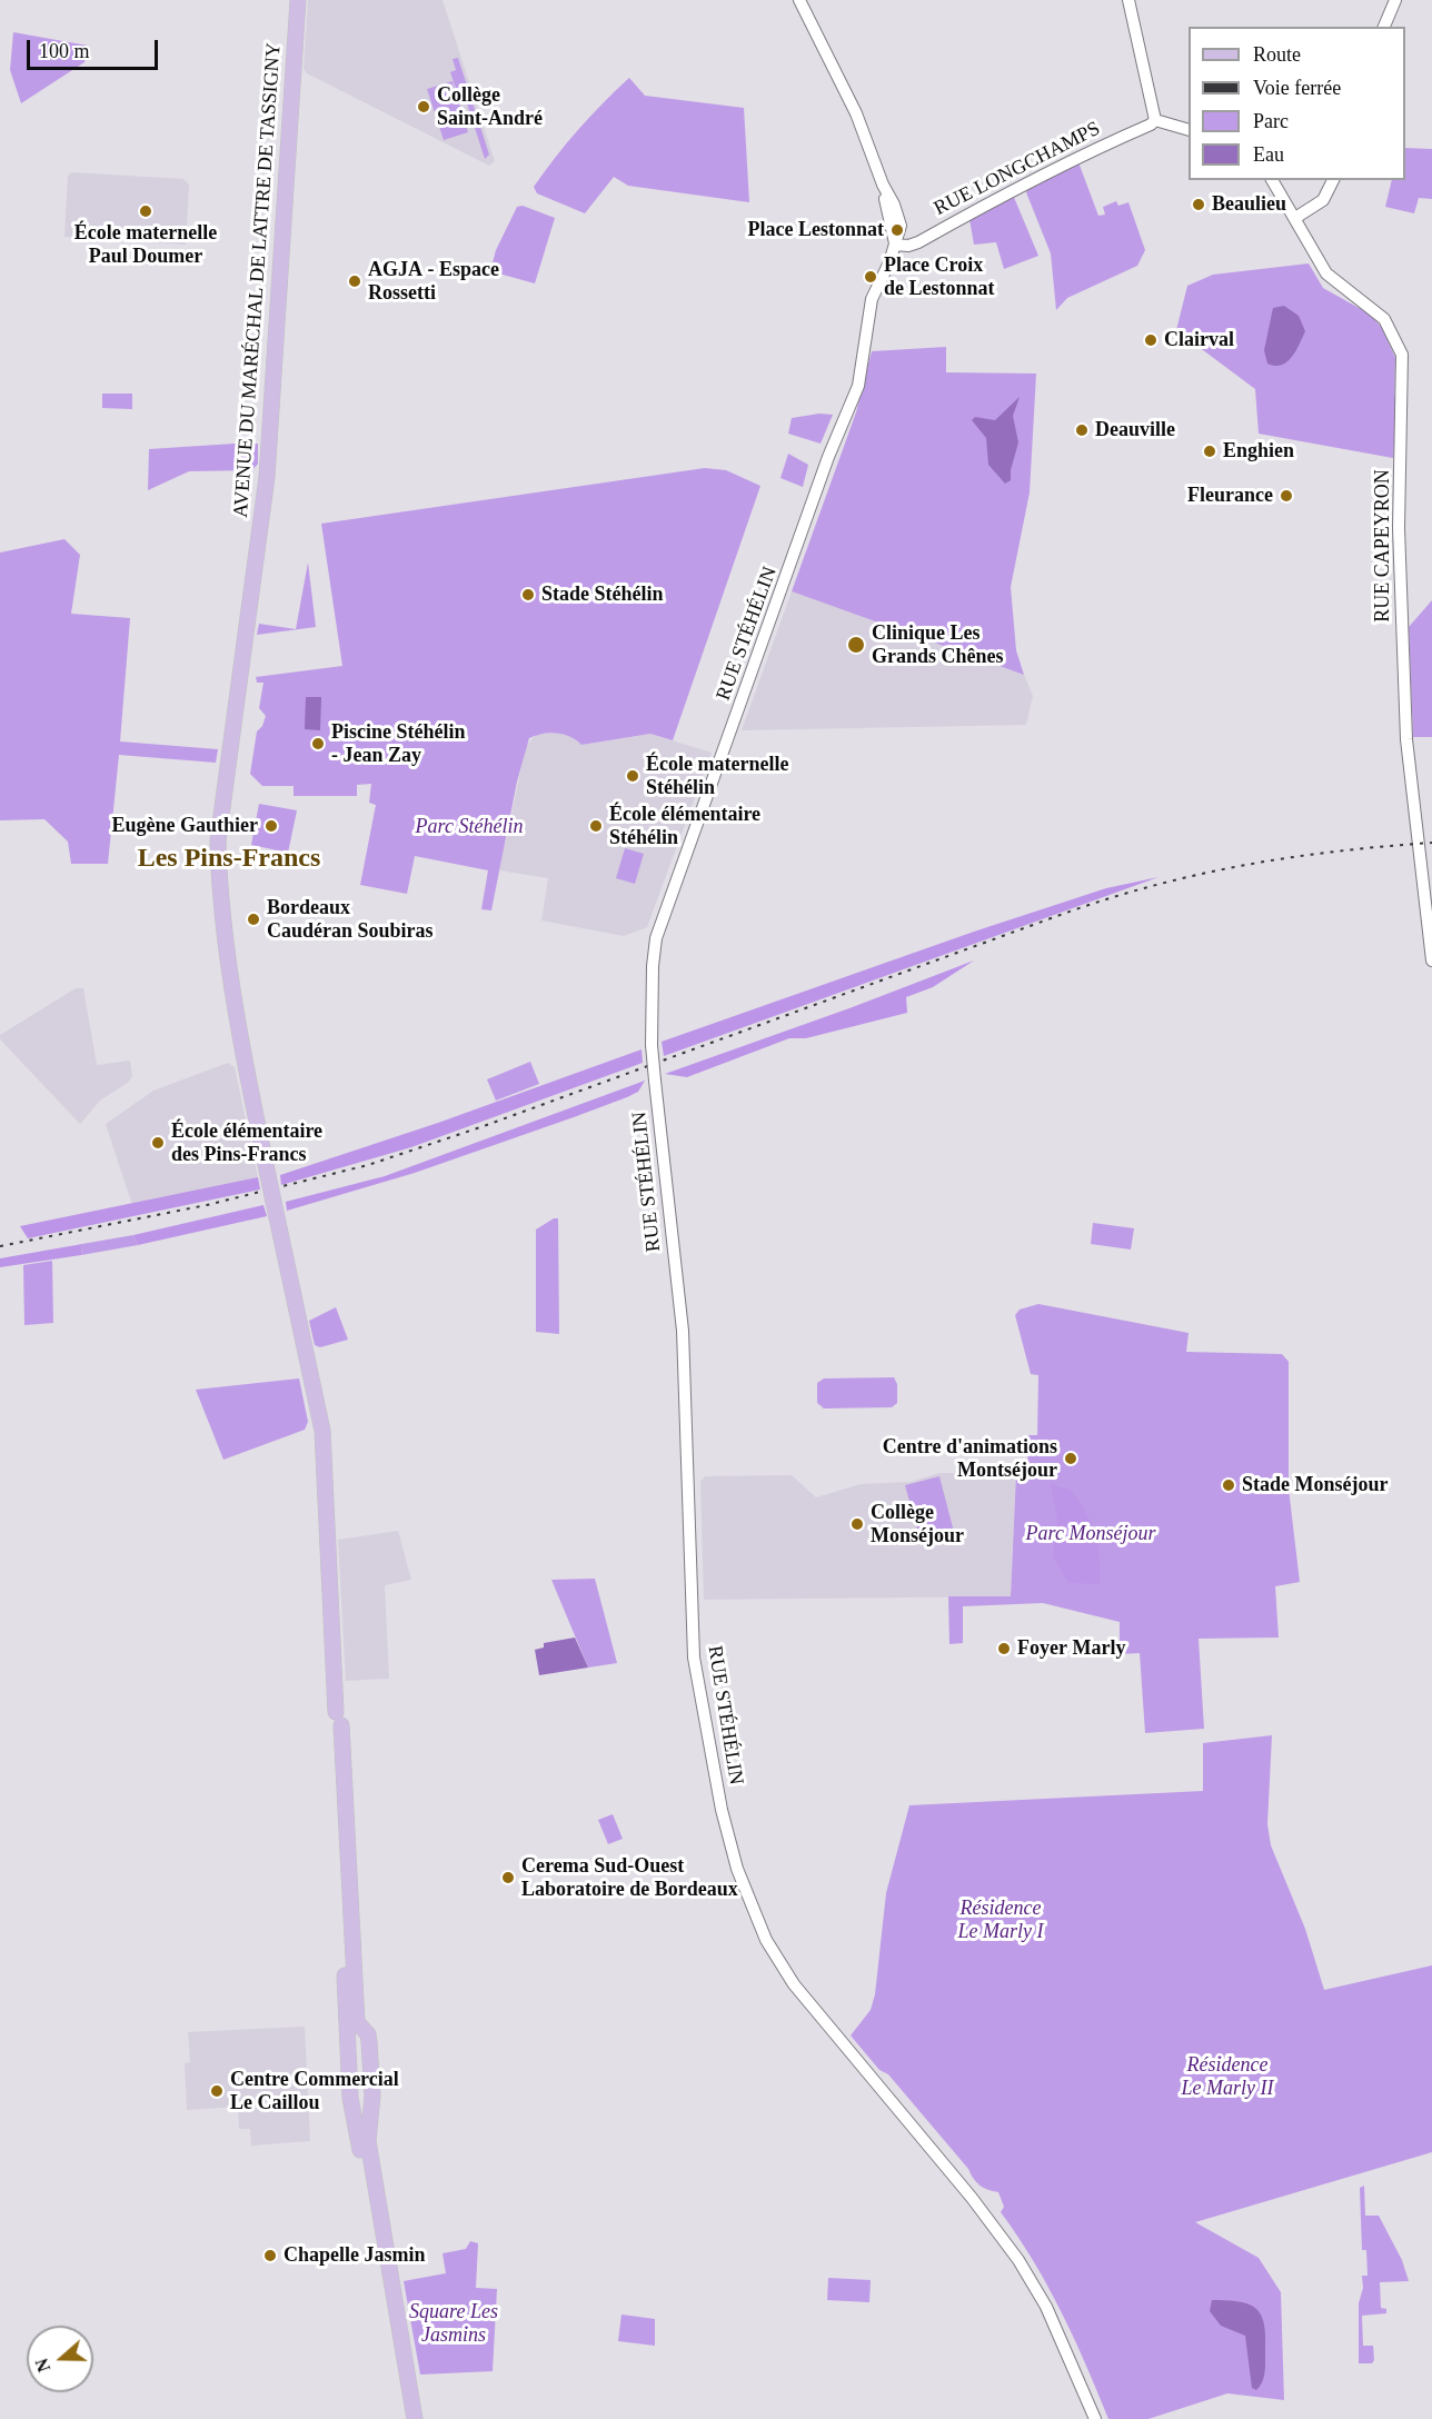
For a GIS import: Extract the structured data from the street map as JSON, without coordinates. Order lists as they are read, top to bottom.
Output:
{
  "streets": {
    "main road": ["AVENUE DU MARÉCHAL DE LATTRE DE TASSIGNY"],
    "street": ["RUE LONGCHAMPS", "RUE CAPEYRON", "RUE STÉHÉLIN"]
  },
  "crossings": [
    ["RUE LONGCHAMPS", "RUE STÉHÉLIN"]
  ],
  "districts": ["Les Pins-Francs"],
  "parks": [
    "Parc Stéhélin",
    "Parc Monséjour",
    "Résidence Le Marly I",
    "Résidence Le Marly II",
    "Square Les Jasmins"
  ],
  "places": [
    "Collège Saint-André",
    "Beaulieu",
    "École maternelle Paul Doumer",
    "Place Lestonnat",
    "Place Croix de Lestonnat",
    "AGJA - Espace Rossetti",
    "Clairval",
    "Deauville",
    "Enghien",
    "Fleurance",
    "Stade Stéhélin",
    "Clinique Les Grands Chênes",
    "Piscine Stéhélin - Jean Zay",
    "École maternelle Stéhélin",
    "Eugène Gauthier",
    "École élémentaire Stéhélin",
    "Bordeaux Caudéran Soubiras",
    "École élémentaire des Pins-Francs",
    "Centre d'animations Montséjour",
    "Stade Monséjour",
    "Collège Monséjour",
    "Foyer Marly",
    "Cerema Sud-Ouest Laboratoire de Bordeaux",
    "Centre Commercial Le Caillou",
    "Chapelle Jasmin"
  ],
  "legend": [
    "Route",
    "Voie ferrée",
    "Parc",
    "Eau"
  ],
  "scale_bar": "100 m",
  "north": "left"
}
